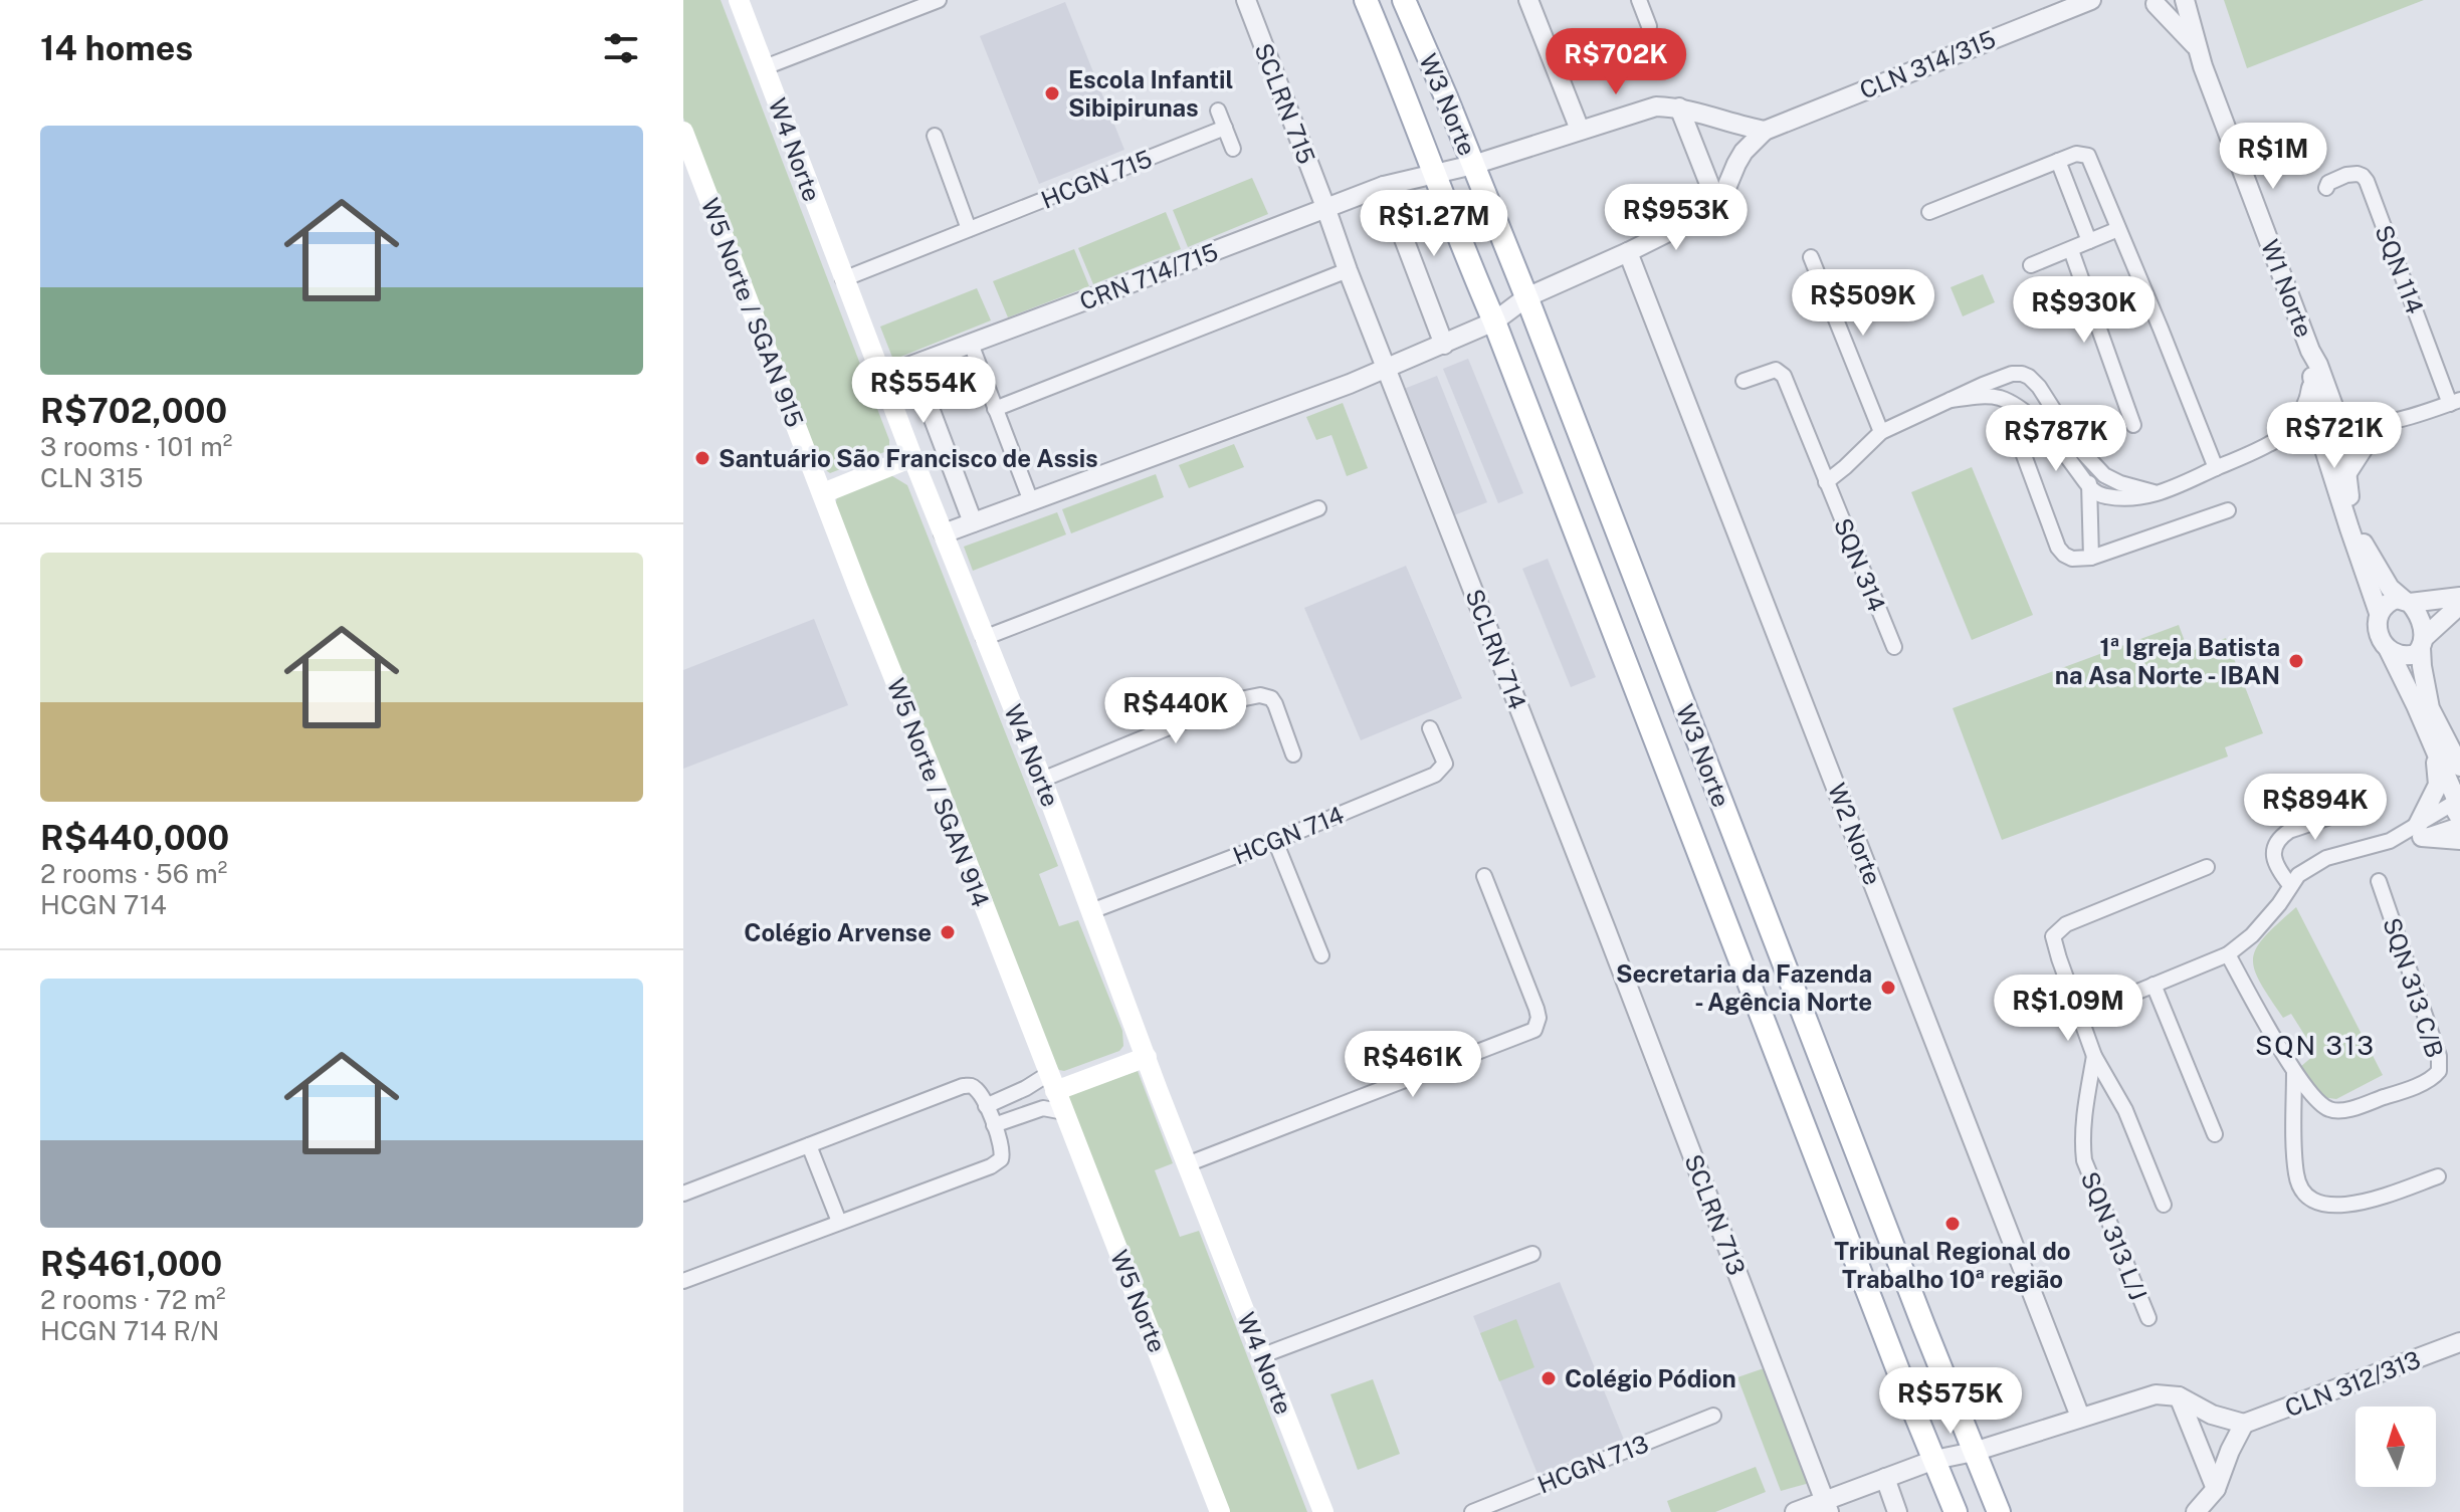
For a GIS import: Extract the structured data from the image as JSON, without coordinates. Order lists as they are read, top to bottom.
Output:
{
  "streets": {
    "main road": [
      "W3 Norte",
      "W4 Norte",
      "W5 Norte / SGAN 915",
      "W5 Norte / SGAN 914",
      "W5 Norte"
    ],
    "street": [
      "CLN 314/315",
      "SCLRN 715",
      "HCGN 715",
      "SQN 114",
      "CRN 714/715",
      "W1 Norte",
      "SQN 314",
      "SCLRN 714",
      "W2 Norte",
      "HCGN 714",
      "SQN 313 C/B",
      "SCLRN 713",
      "SQN 313 L/J",
      "CLN 312/313",
      "HCGN 713"
    ]
  },
  "crossings": [
    ["SCLRN 715", "CRN 714/715"],
    ["W3 Norte", "CRN 714/715"],
    ["W4 Norte", "HCGN 715"],
    ["W4 Norte", "CRN 714/715"],
    ["W4 Norte", "HCGN 714"],
    ["SQN 114", "W1 Norte"],
    ["W5 Norte / SGAN 915", "W5 Norte / SGAN 914"],
    ["SCLRN 714", "SCLRN 713"],
    ["W5 Norte / SGAN 914", "W5 Norte"]
  ],
  "districts": ["SQN 313"],
  "places": [
    "Escola Infantil Sibipirunas",
    "Santuário São Francisco de Assis",
    "1ª Igreja Batista na Asa Norte - IBAN",
    "Colégio Arvense",
    "Secretaria da Fazenda - Agência Norte",
    "Tribunal Regional do Trabalho 10ª região",
    "Colégio Pódion"
  ],
  "north": "top",
  "page": {
    "heading": "14 homes",
    "price": [
      "R$702K",
      "R$1M",
      "R$953K",
      "R$1.27M",
      "R$509K",
      "R$930K",
      "R$554K",
      "R$721K",
      "R$787K",
      "R$440K",
      "R$894K",
      "R$1.09M",
      "R$461K",
      "R$575K"
    ],
    "list": [
      {
        "name": "R$702,000",
        "note": "3 rooms · 101 m² · CLN 315"
      },
      {
        "name": "R$440,000",
        "note": "2 rooms · 56 m² · HCGN 714"
      },
      {
        "name": "R$461,000",
        "note": "2 rooms · 72 m² · HCGN 714 R/N"
      }
    ]
  }
}
